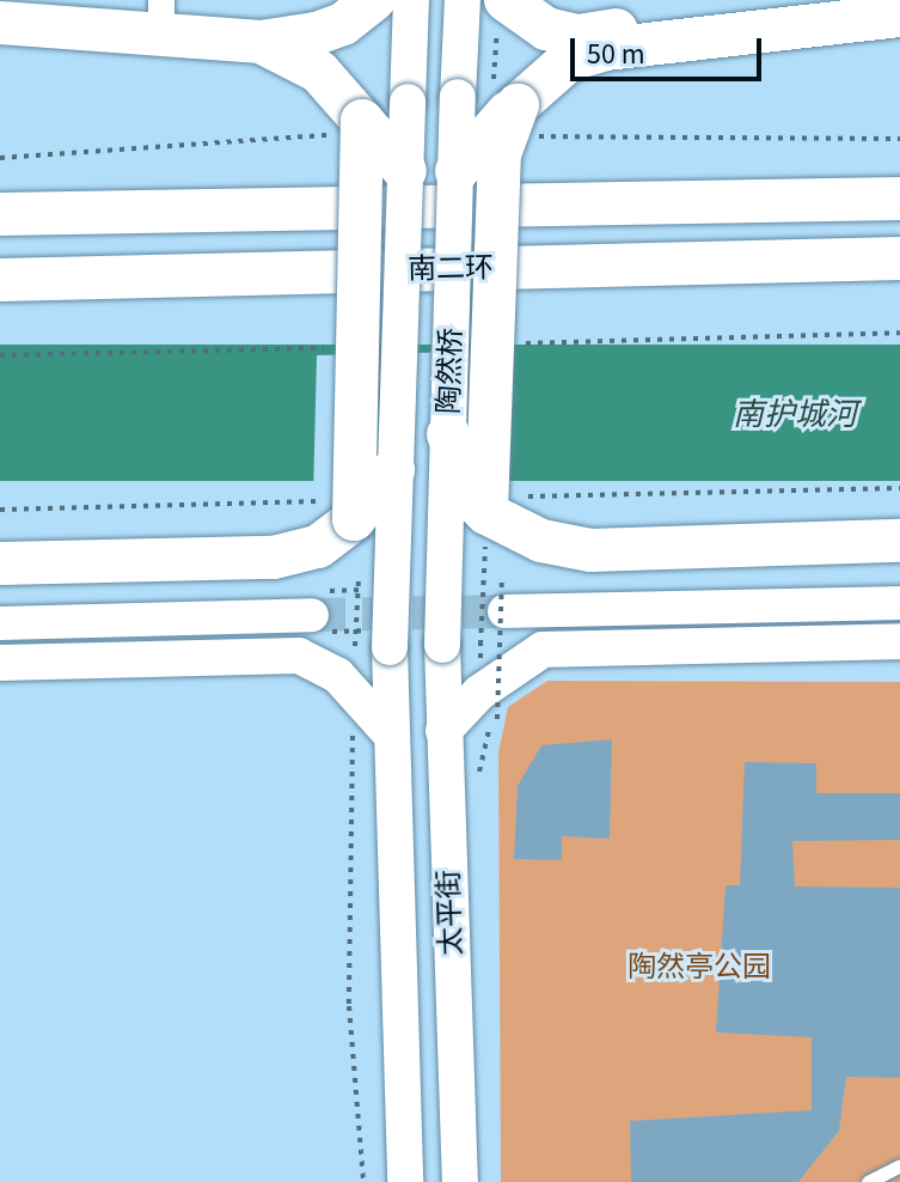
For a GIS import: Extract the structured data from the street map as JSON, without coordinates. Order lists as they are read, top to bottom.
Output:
{
  "streets": {
    "highway": ["南二环"],
    "main road": ["陶然桥", "太平街"]
  },
  "crossings": [
    ["陶然桥", "太平街"]
  ],
  "water": ["南护城河"],
  "parks": ["陶然亭公园"],
  "scale_bar": "50 m"
}
